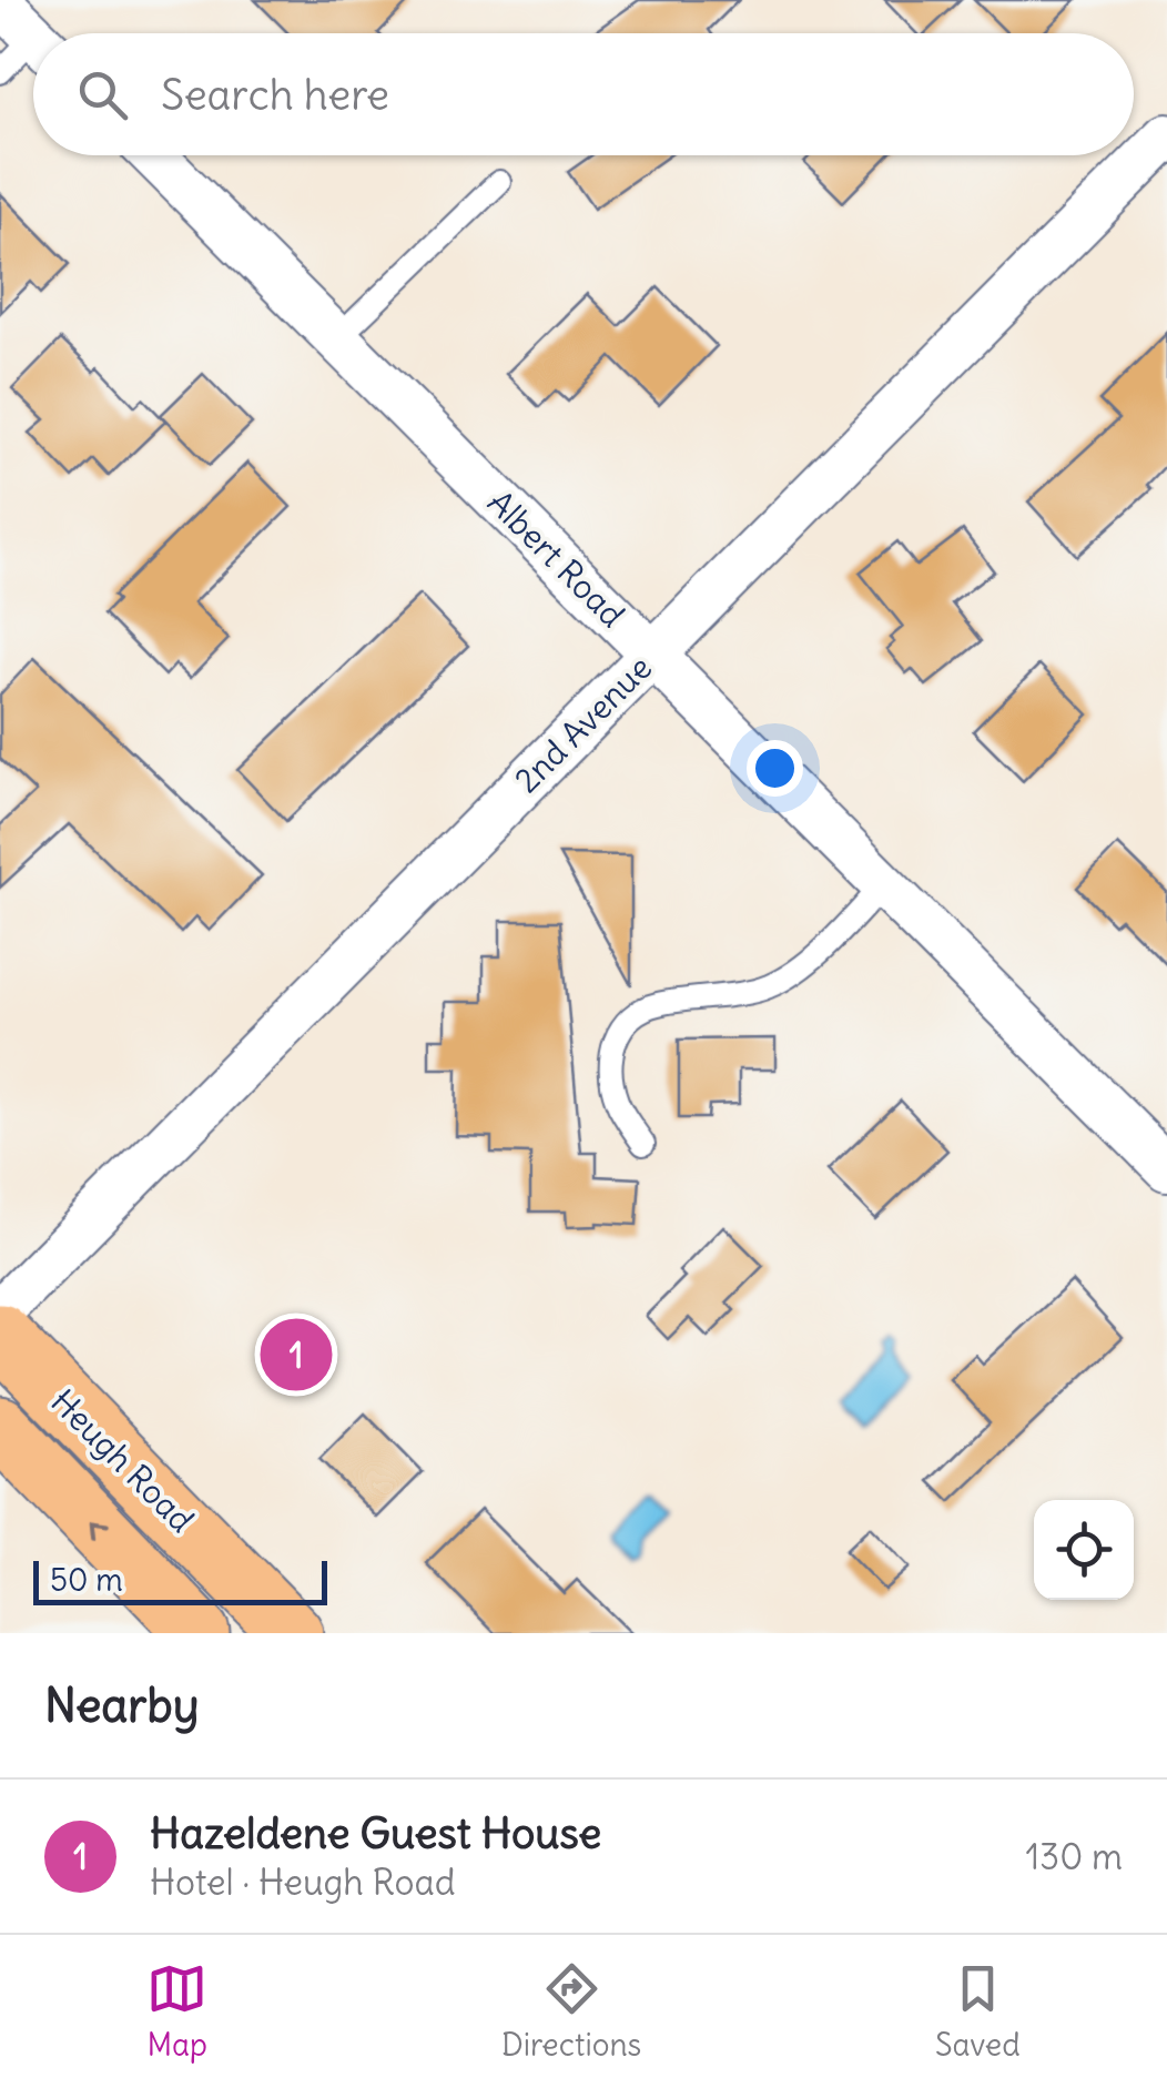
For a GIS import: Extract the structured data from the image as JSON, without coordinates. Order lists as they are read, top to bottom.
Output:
{
  "streets": {
    "main road": ["Heugh Road"],
    "street": ["Albert Road", "2nd Avenue"]
  },
  "crossings": [
    ["Albert Road", "2nd Avenue"]
  ],
  "scale_bar": "50 m",
  "page": {
    "search": "Search here",
    "pins": "1",
    "scale": "50 m",
    "heading": "Nearby",
    "list": [
      {
        "mark": "1",
        "name": "Hazeldene Guest House",
        "note": "Hotel · Heugh Road",
        "value": "130 m"
      }
    ],
    "nav": ["Map", "Directions", "Saved"]
  }
}
